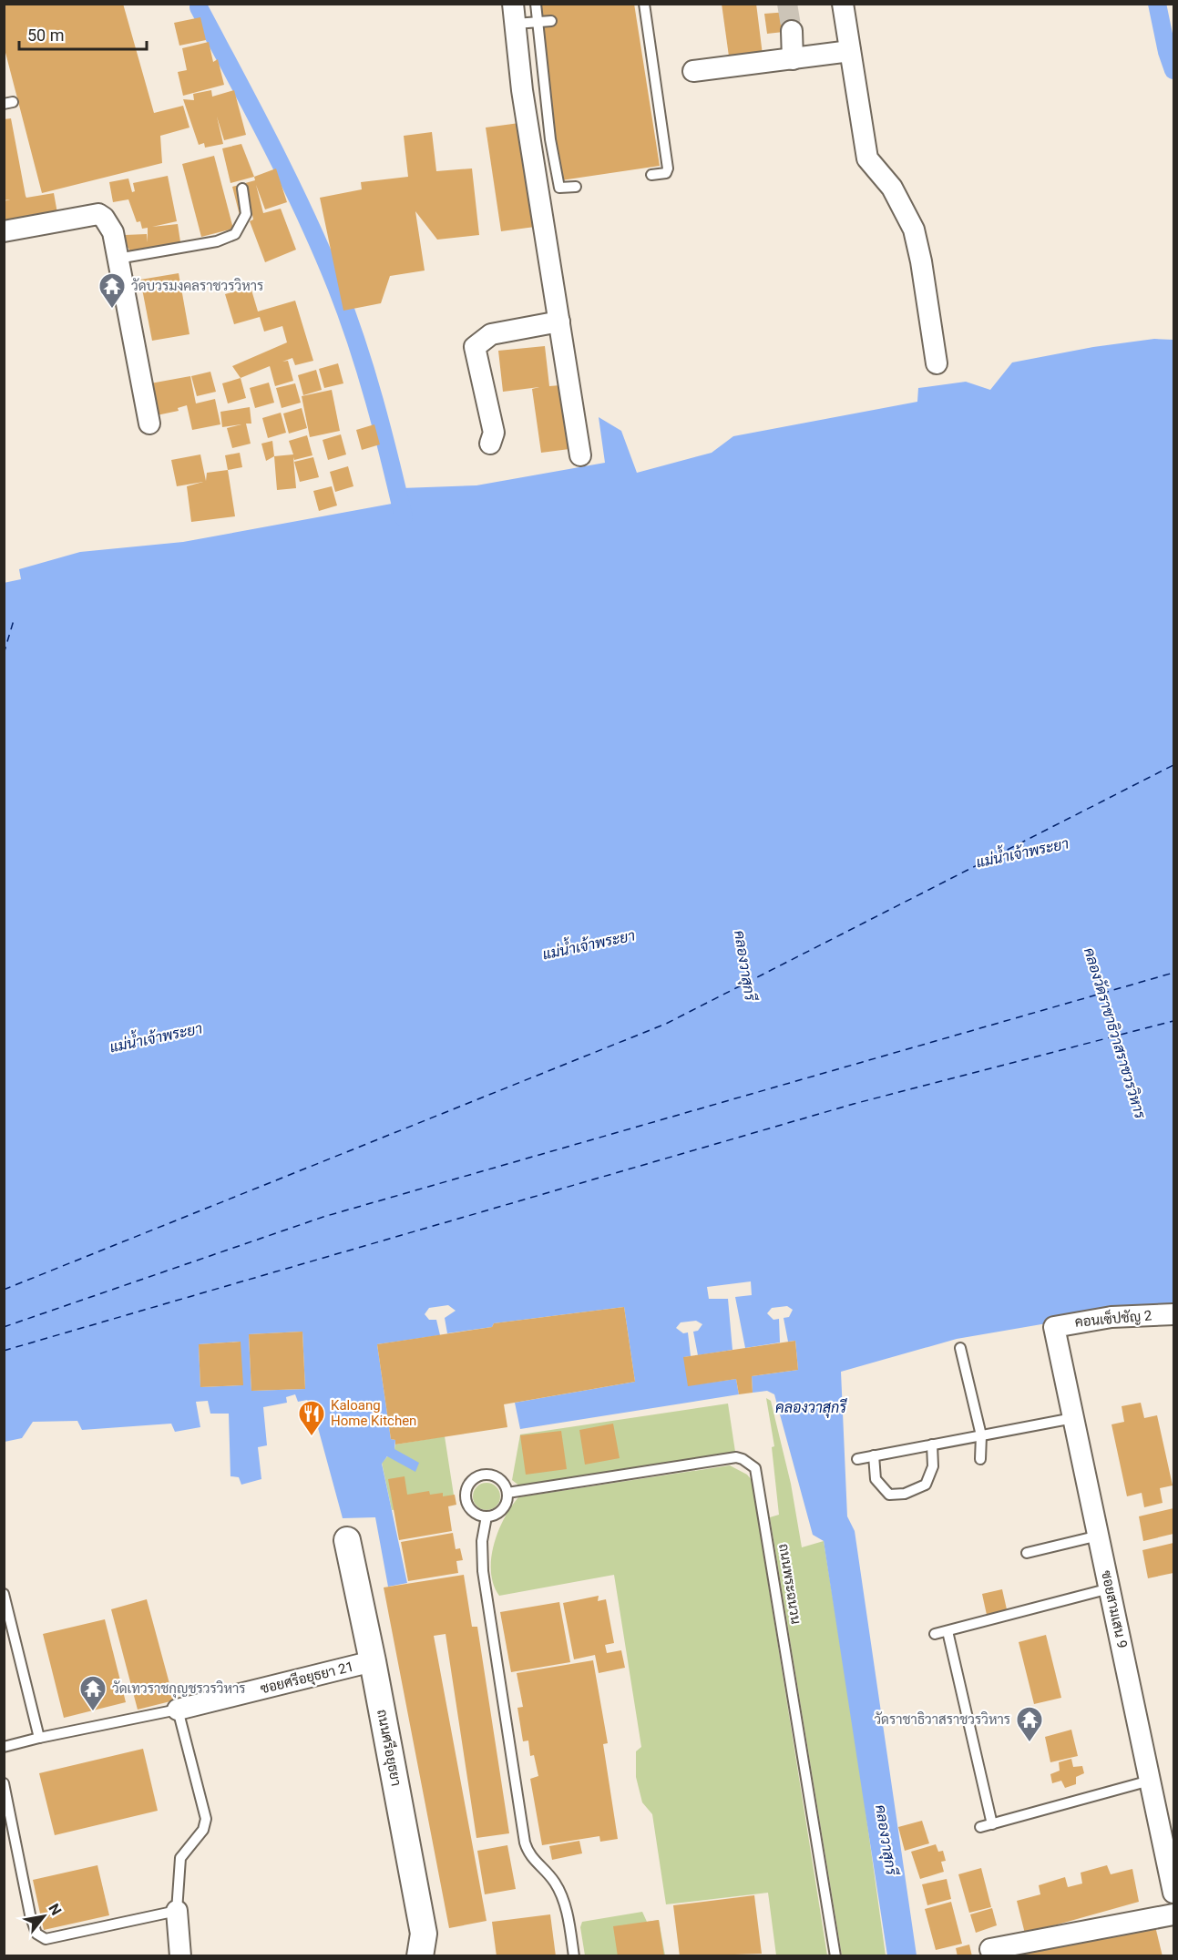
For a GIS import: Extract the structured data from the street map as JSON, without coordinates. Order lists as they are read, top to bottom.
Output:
{
  "streets": {
    "street": [
      "คอนเซ็ปชัญ 2",
      "ซอยสามเสน 9",
      "ซอยศรีอยุธยา 21",
      "ถนนศรีอยุธยา"
    ],
    "lane": ["ถนนพระฉนวน"]
  },
  "crossings": [
    ["คอนเซ็ปชัญ 2", "ซอยสามเสน 9"],
    ["ซอยศรีอยุธยา 21", "ถนนศรีอยุธยา"]
  ],
  "water": ["แม่น้ำเจ้าพระยา", "คลองวาสุกรี", "คลองวัดราชาธิวาสราชวรวิหาร"],
  "places": {
    "temple": ["วัดบวรมงคลราชวรวิหาร", "วัดเทวราชกุญชรวรวิหาร", "วัดราชาธิวาสราชวรวิหาร"],
    "restaurant": ["Kaloang Home Kitchen"]
  },
  "scale_bar": "50 m",
  "north": "top right"
}
